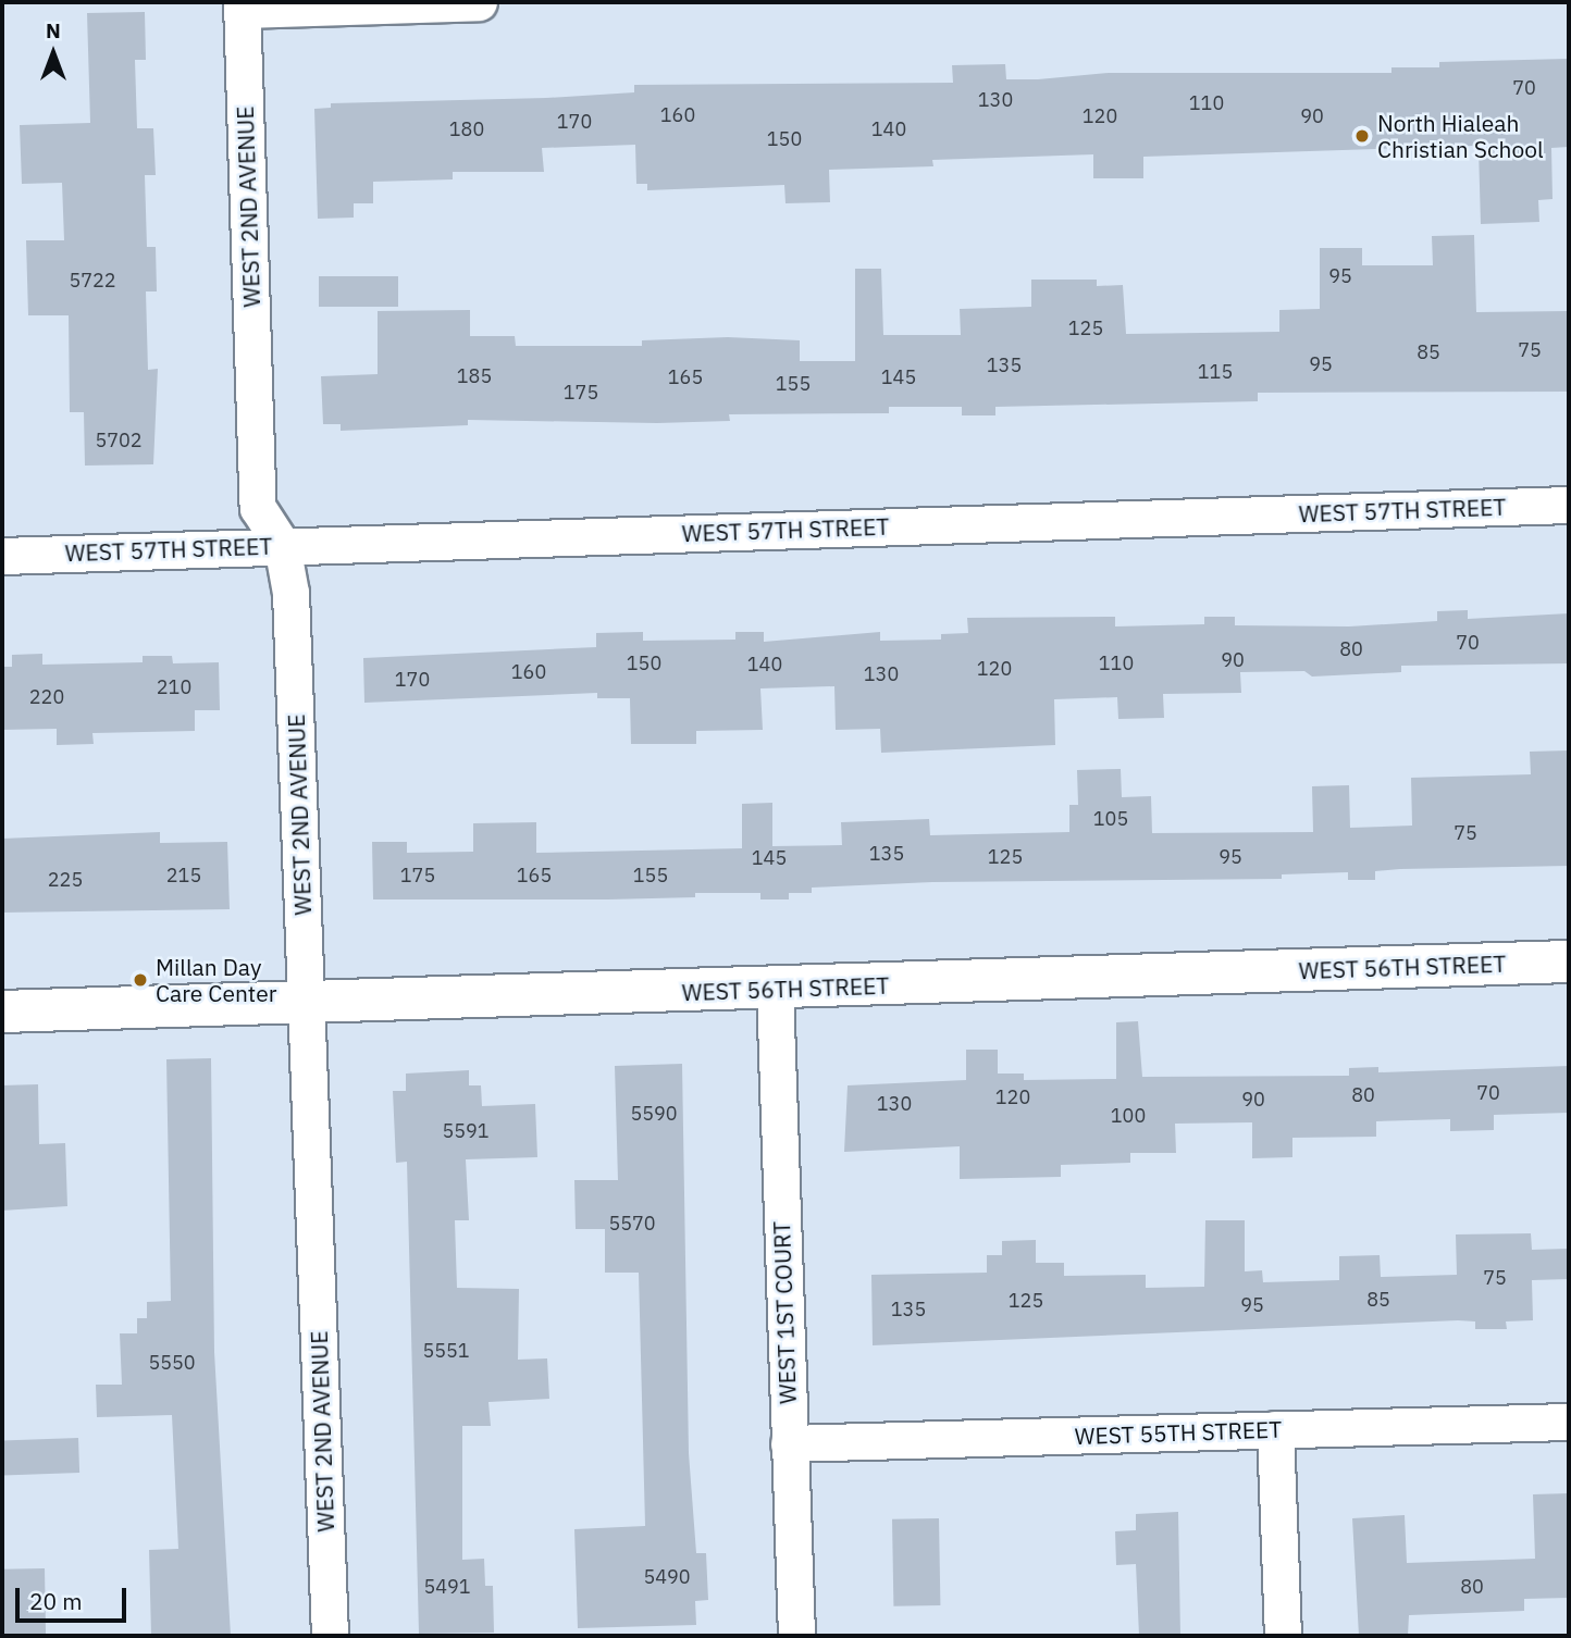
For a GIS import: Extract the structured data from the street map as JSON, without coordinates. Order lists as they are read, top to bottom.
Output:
{
  "streets": {
    "street": [
      "WEST 2ND AVENUE",
      "WEST 57TH STREET",
      "WEST 56TH STREET",
      "WEST 1ST COURT",
      "WEST 55TH STREET"
    ]
  },
  "crossings": [
    ["WEST 2ND AVENUE", "WEST 57TH STREET"],
    ["WEST 2ND AVENUE", "WEST 56TH STREET"],
    ["WEST 56TH STREET", "WEST 1ST COURT"],
    ["WEST 1ST COURT", "WEST 55TH STREET"]
  ],
  "places": ["North Hialeah Christian School", "Millan Day Care Center"],
  "house_numbers": [
    "70",
    "130",
    "110",
    "160",
    "120",
    "90",
    "170",
    "180",
    "140",
    "150",
    "95",
    "5722",
    "125",
    "75",
    "85",
    "95",
    "135",
    "115",
    "185",
    "165",
    "145",
    "155",
    "175",
    "5702",
    "70",
    "80",
    "90",
    "150",
    "110",
    "140",
    "120",
    "160",
    "130",
    "170",
    "210",
    "220",
    "105",
    "75",
    "135",
    "125",
    "95",
    "145",
    "215",
    "175",
    "165",
    "155",
    "225",
    "70",
    "80",
    "120",
    "90",
    "130",
    "5590",
    "100",
    "5591",
    "5570",
    "75",
    "85",
    "125",
    "95",
    "135",
    "5551",
    "5550",
    "5490",
    "5491",
    "80"
  ],
  "scale_bar": "20 m",
  "north": "top"
}
